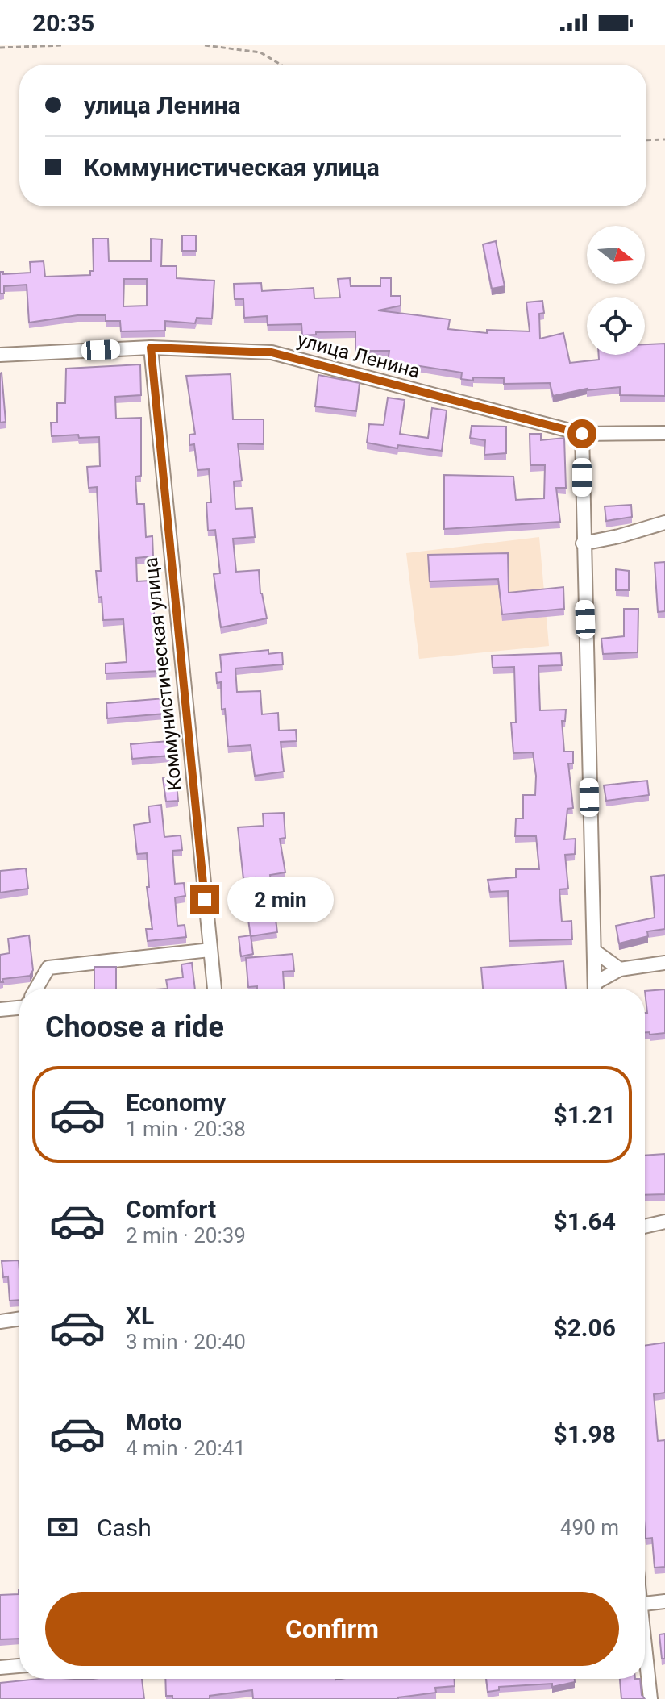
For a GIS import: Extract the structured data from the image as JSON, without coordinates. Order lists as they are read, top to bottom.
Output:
{
  "streets": {
    "street": ["улица Ленина", "Коммунистическая улица"]
  },
  "crossings": [
    ["улица Ленина", "Коммунистическая улица"]
  ],
  "north": "right",
  "page": {
    "status": "20:35",
    "banner": ["улица Ленина", "Коммунистическая улица"],
    "bubble": "2 min",
    "heading": "Choose a ride",
    "list": [
      {
        "name": "Economy",
        "note": "1 min · 20:38",
        "value": "$1.21"
      },
      {
        "name": "Comfort",
        "note": "2 min · 20:39",
        "value": "$1.64"
      },
      {
        "name": "XL",
        "note": "3 min · 20:40",
        "value": "$2.06"
      },
      {
        "name": "Moto",
        "note": "4 min · 20:41",
        "value": "$1.98"
      }
    ],
    "pay": ["Cash", "490 m"],
    "buttons": "Confirm"
  }
}
